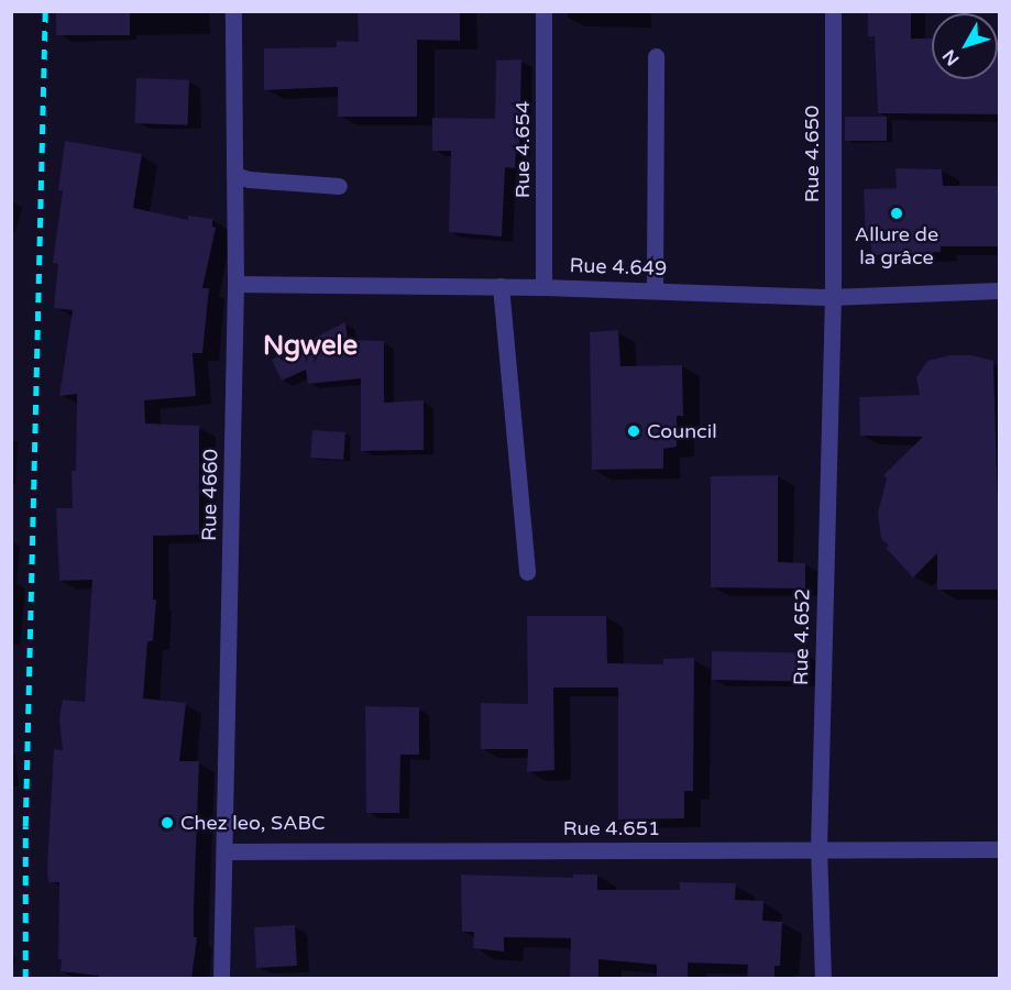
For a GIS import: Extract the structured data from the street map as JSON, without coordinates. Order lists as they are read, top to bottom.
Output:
{
  "streets": {
    "street": [
      "Rue 4.654",
      "Rue 4.650",
      "Rue 4.649",
      "Rue 4660",
      "Rue 4.652",
      "Rue 4.651"
    ]
  },
  "crossings": [
    ["Rue 4.654", "Rue 4.649"],
    ["Rue 4.650", "Rue 4.649"],
    ["Rue 4.650", "Rue 4.652"],
    ["Rue 4.649", "Rue 4660"],
    ["Rue 4.649", "Rue 4.652"],
    ["Rue 4660", "Rue 4.651"],
    ["Rue 4.652", "Rue 4.651"]
  ],
  "districts": ["Ngwele"],
  "places": ["Allure de la grâce", "Council", "Chez leo, SABC"],
  "north": "bottom left"
}
